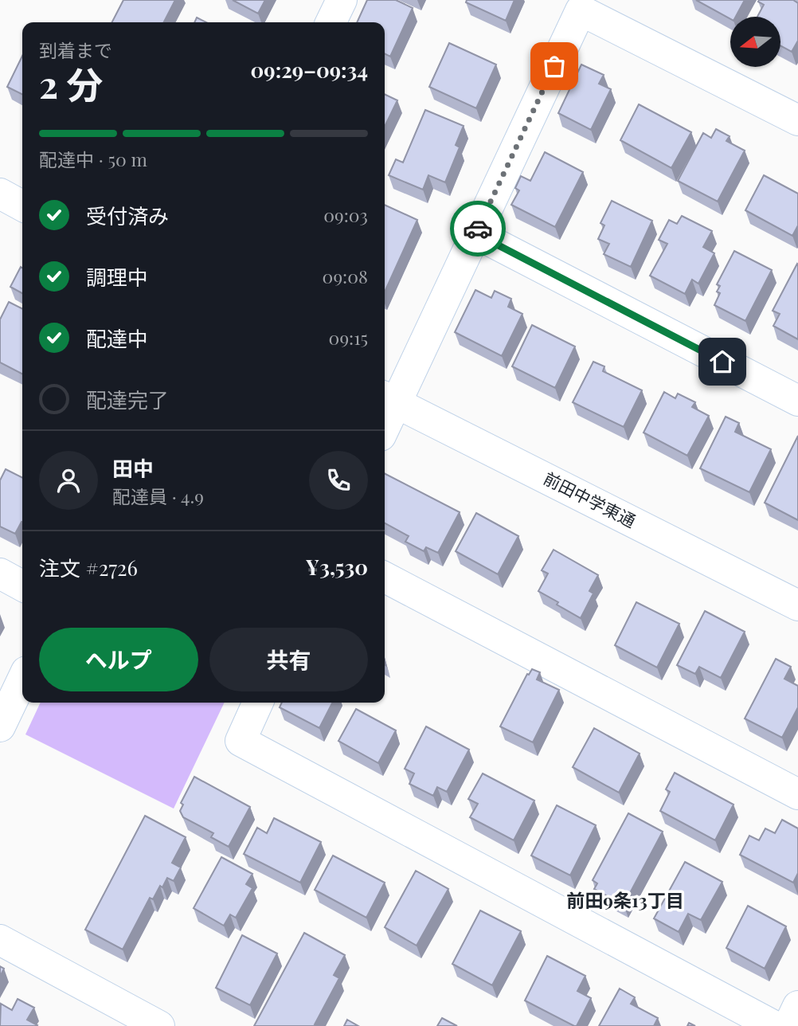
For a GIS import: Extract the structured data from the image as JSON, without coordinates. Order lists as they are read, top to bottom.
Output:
{
  "streets": {
    "street": ["前田中学東通"]
  },
  "districts": ["前田9条13丁目"],
  "north": "left",
  "page": {
    "heading": ["2 分", "到着まで", "09:29–09:34"],
    "panel": [
      "田中",
      "配達員 · 4.9",
      "注文 #2726",
      "¥3,530"
    ],
    "bar": "配達中 · 50 m",
    "list": [
      ["受付済み", "09:03"],
      ["調理中", "09:08"],
      ["配達中", "09:15"],
      "配達完了"
    ],
    "buttons": ["ヘルプ", "共有"]
  }
}
